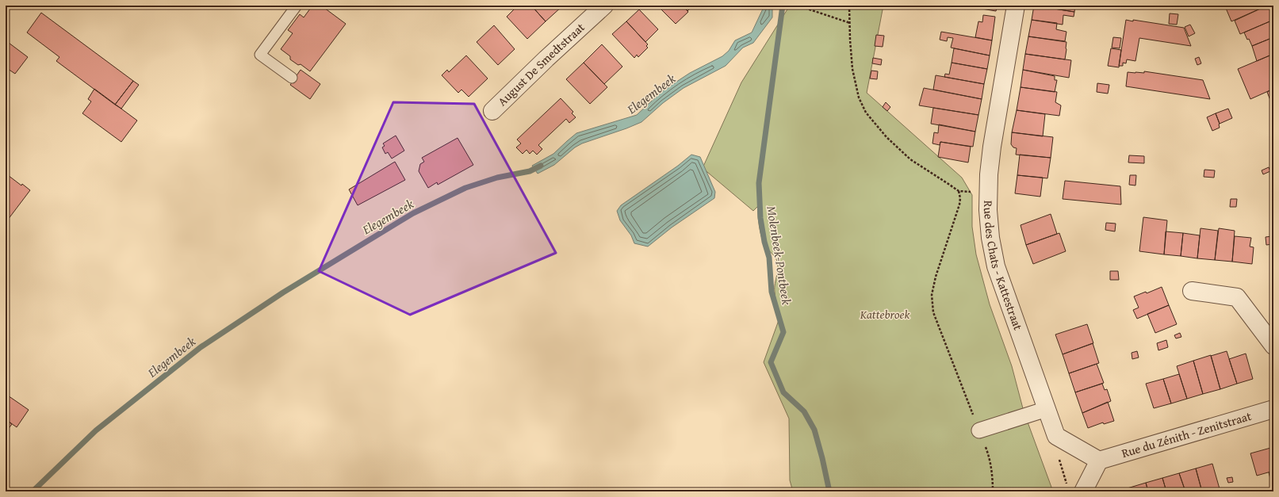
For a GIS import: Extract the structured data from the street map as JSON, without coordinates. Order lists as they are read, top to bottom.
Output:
{
  "streets": {
    "street": ["August De Smedtstraat", "Rue des Chats - Kattestraat", "Rue du Zénith - Zenitstraat"]
  },
  "water": ["Elegembeek", "Molenbeek-Pontbeek"],
  "parks": ["Kattebroek"]
}
